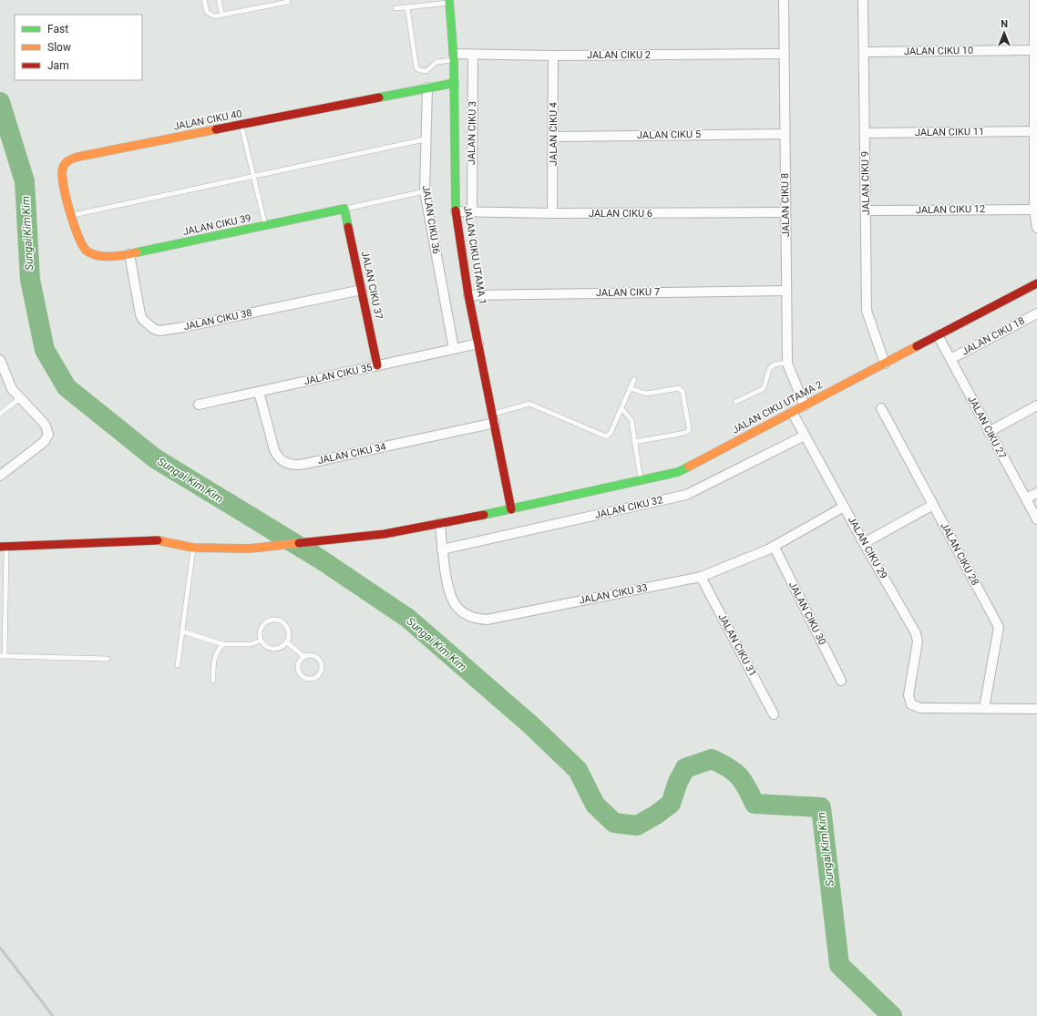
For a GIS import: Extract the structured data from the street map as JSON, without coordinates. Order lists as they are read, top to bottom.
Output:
{
  "streets": {
    "street": [
      "JALAN CIKU 10",
      "JALAN CIKU 2",
      "JALAN CIKU 40",
      "JALAN CIKU 11",
      "JALAN CIKU 3",
      "JALAN CIKU 4",
      "JALAN CIKU 5",
      "JALAN CIKU 9",
      "JALAN CIKU 8",
      "JALAN CIKU 12",
      "JALAN CIKU 6",
      "JALAN CIKU 36",
      "JALAN CIKU 39",
      "JALAN CIKU UTAMA 1",
      "JALAN CIKU 37",
      "JALAN CIKU 7",
      "JALAN CIKU 38",
      "JALAN CIKU 18",
      "JALAN CIKU 35",
      "JALAN CIKU UTAMA 2",
      "JALAN CIKU 27",
      "JALAN CIKU 34",
      "JALAN CIKU 32",
      "JALAN CIKU 29",
      "JALAN CIKU 28",
      "JALAN CIKU 33",
      "JALAN CIKU 30",
      "JALAN CIKU 31"
    ]
  },
  "crossings": [
    ["JALAN CIKU 10", "JALAN CIKU 9"],
    ["JALAN CIKU 2", "JALAN CIKU 3"],
    ["JALAN CIKU 2", "JALAN CIKU 4"],
    ["JALAN CIKU 2", "JALAN CIKU 8"],
    ["JALAN CIKU 2", "JALAN CIKU UTAMA 1"],
    ["JALAN CIKU 40", "JALAN CIKU 36"],
    ["JALAN CIKU 40", "JALAN CIKU 39"],
    ["JALAN CIKU 40", "JALAN CIKU UTAMA 1"],
    ["JALAN CIKU 11", "JALAN CIKU 9"],
    ["JALAN CIKU 3", "JALAN CIKU 6"],
    ["JALAN CIKU 4", "JALAN CIKU 5"],
    ["JALAN CIKU 4", "JALAN CIKU 6"],
    ["JALAN CIKU 5", "JALAN CIKU 8"],
    ["JALAN CIKU 9", "JALAN CIKU 12"],
    ["JALAN CIKU 9", "JALAN CIKU UTAMA 2"],
    ["JALAN CIKU 8", "JALAN CIKU 6"],
    ["JALAN CIKU 8", "JALAN CIKU 7"],
    ["JALAN CIKU 8", "JALAN CIKU UTAMA 2"],
    ["JALAN CIKU 6", "JALAN CIKU UTAMA 1"],
    ["JALAN CIKU 36", "JALAN CIKU 35"],
    ["JALAN CIKU 39", "JALAN CIKU 37"],
    ["JALAN CIKU 39", "JALAN CIKU 38"],
    ["JALAN CIKU UTAMA 1", "JALAN CIKU 7"],
    ["JALAN CIKU UTAMA 1", "JALAN CIKU 35"],
    ["JALAN CIKU UTAMA 1", "JALAN CIKU UTAMA 2"],
    ["JALAN CIKU UTAMA 1", "JALAN CIKU 34"],
    ["JALAN CIKU 37", "JALAN CIKU 38"],
    ["JALAN CIKU 37", "JALAN CIKU 35"],
    ["JALAN CIKU 18", "JALAN CIKU 27"],
    ["JALAN CIKU 35", "JALAN CIKU 34"],
    ["JALAN CIKU UTAMA 2", "JALAN CIKU 27"],
    ["JALAN CIKU UTAMA 2", "JALAN CIKU 29"],
    ["JALAN CIKU UTAMA 2", "JALAN CIKU 33"],
    ["JALAN CIKU 32", "JALAN CIKU 29"],
    ["JALAN CIKU 32", "JALAN CIKU 33"],
    ["JALAN CIKU 29", "JALAN CIKU 28"],
    ["JALAN CIKU 29", "JALAN CIKU 33"],
    ["JALAN CIKU 33", "JALAN CIKU 30"],
    ["JALAN CIKU 33", "JALAN CIKU 31"]
  ],
  "water": ["Sungai Kim Kim"],
  "legend": ["Fast", "Slow", "Jam"],
  "north": "top"
}
